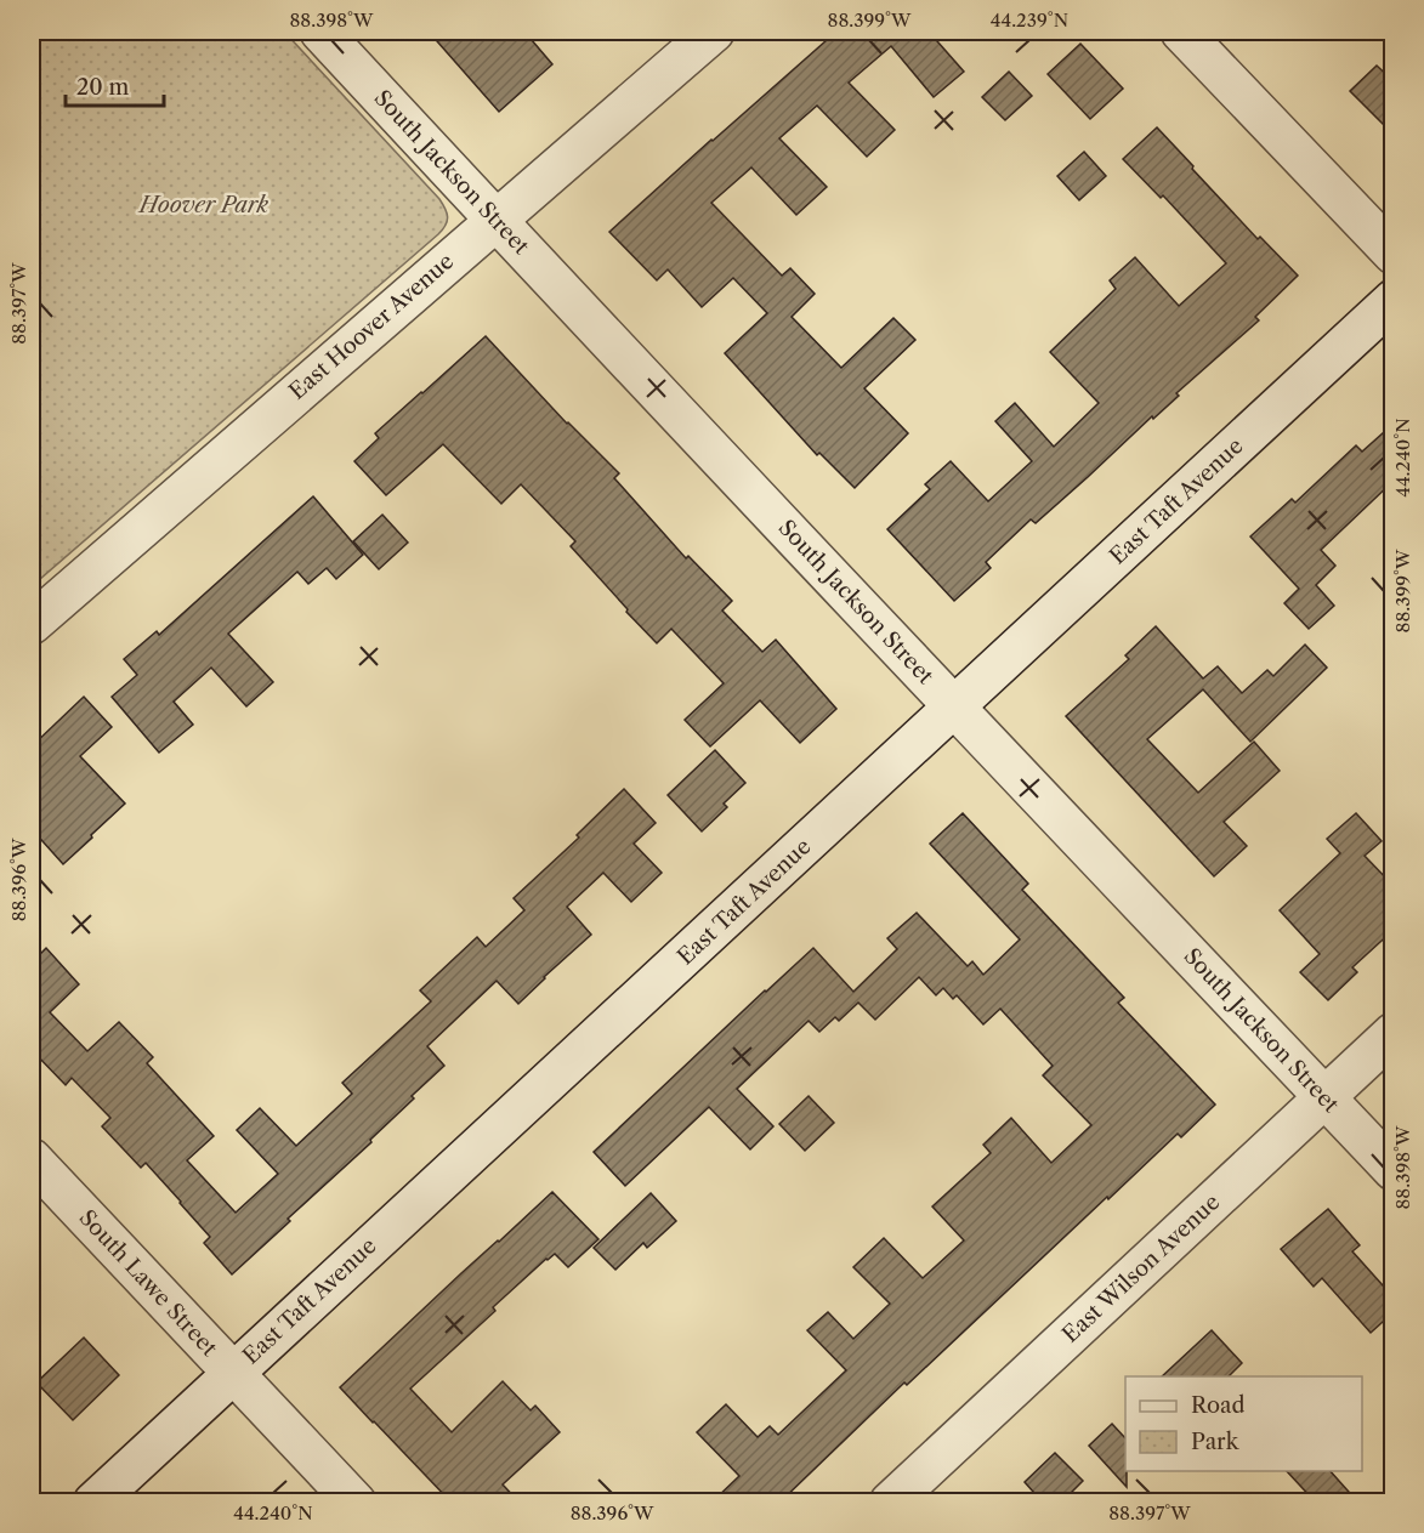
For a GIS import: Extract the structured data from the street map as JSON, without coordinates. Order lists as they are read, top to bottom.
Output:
{
  "streets": {
    "street": [
      "South Jackson Street",
      "East Hoover Avenue",
      "East Taft Avenue",
      "East Wilson Avenue",
      "South Lawe Street"
    ]
  },
  "crossings": [
    ["South Jackson Street", "East Hoover Avenue"],
    ["South Jackson Street", "East Taft Avenue"],
    ["South Jackson Street", "East Wilson Avenue"],
    ["East Taft Avenue", "South Lawe Street"]
  ],
  "parks": ["Hoover Park"],
  "legend": ["Road", "Park"],
  "scale_bar": "20 m",
  "coordinates": [
    "88.398°W",
    "88.399°W",
    "44.239°N",
    "88.397°W",
    "44.240°N",
    "88.396°W"
  ]
}
